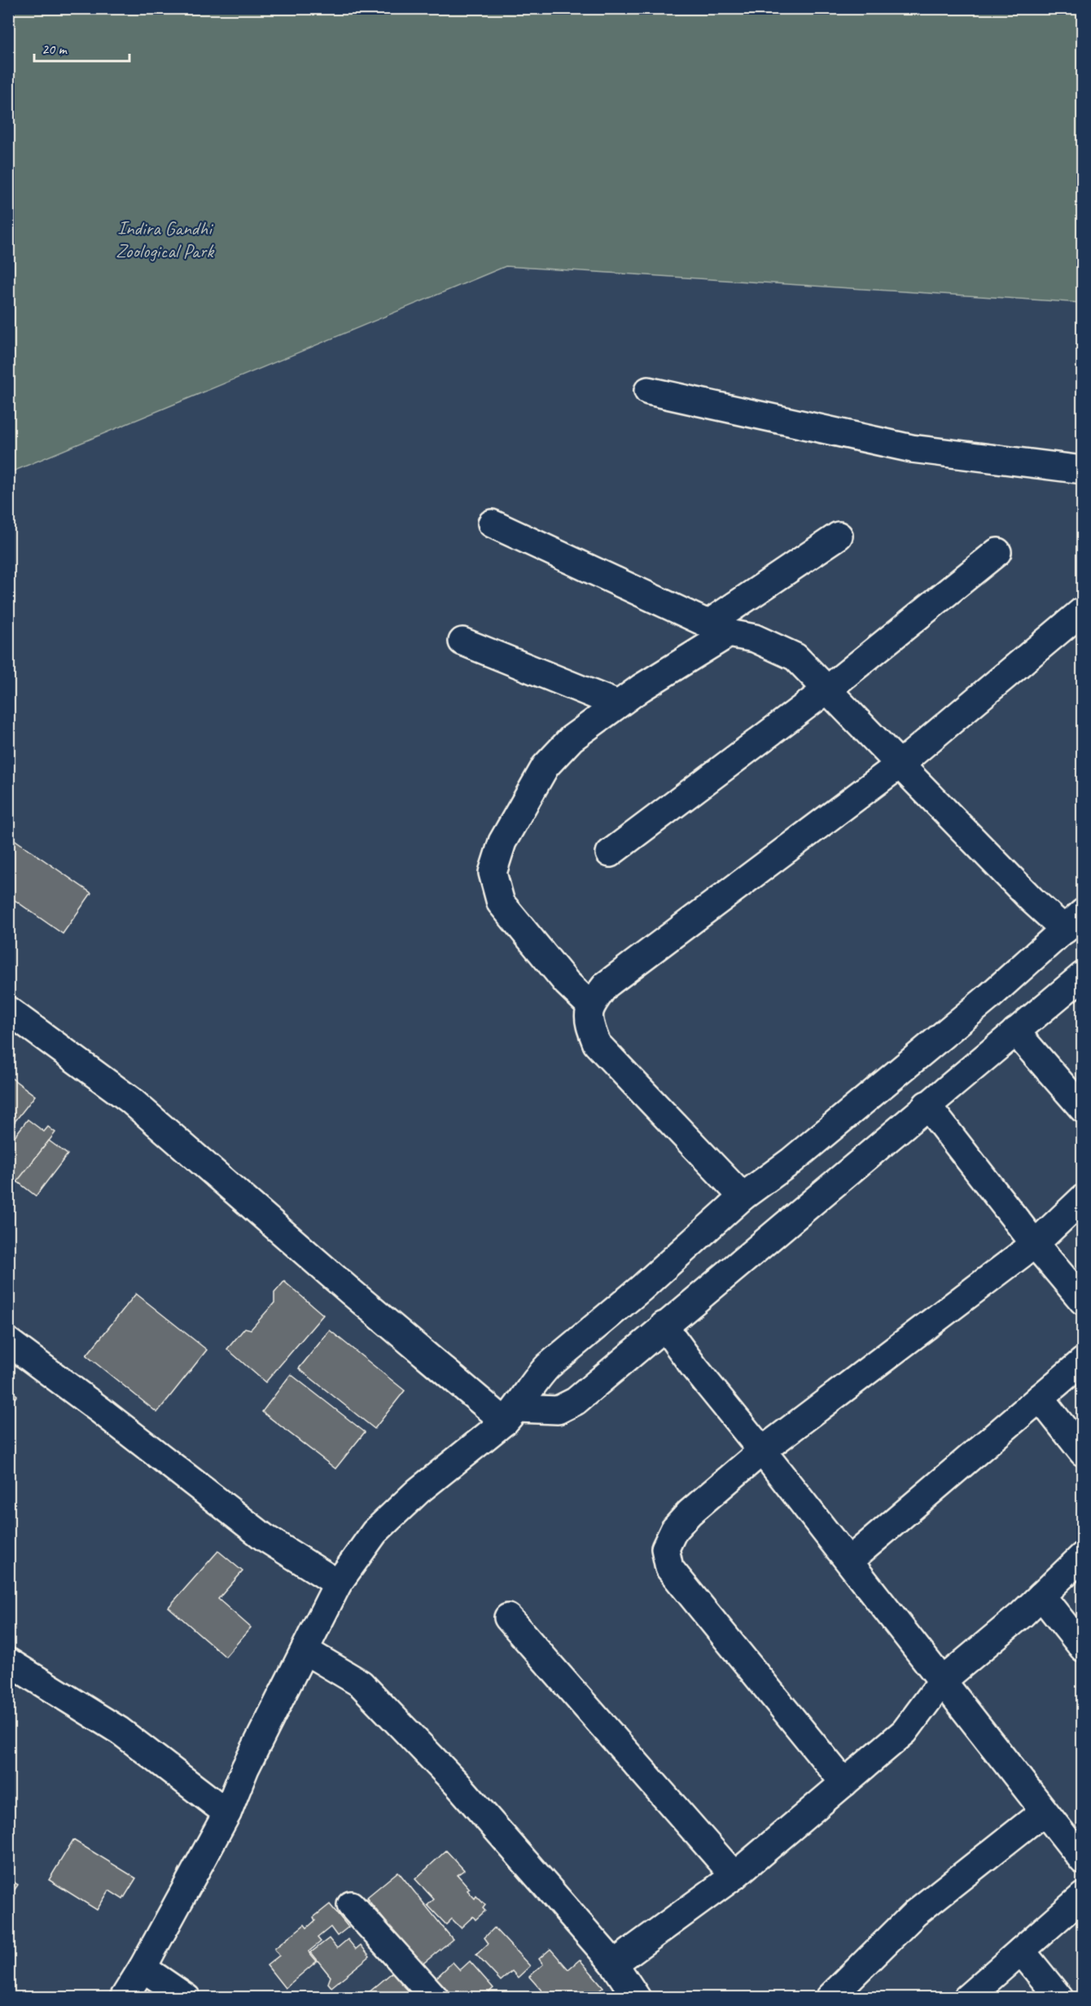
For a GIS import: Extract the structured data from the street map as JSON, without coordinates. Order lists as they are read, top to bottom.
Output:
{
  "parks": ["Indira Gandhi Zoological Park"],
  "scale_bar": "20 m"
}
